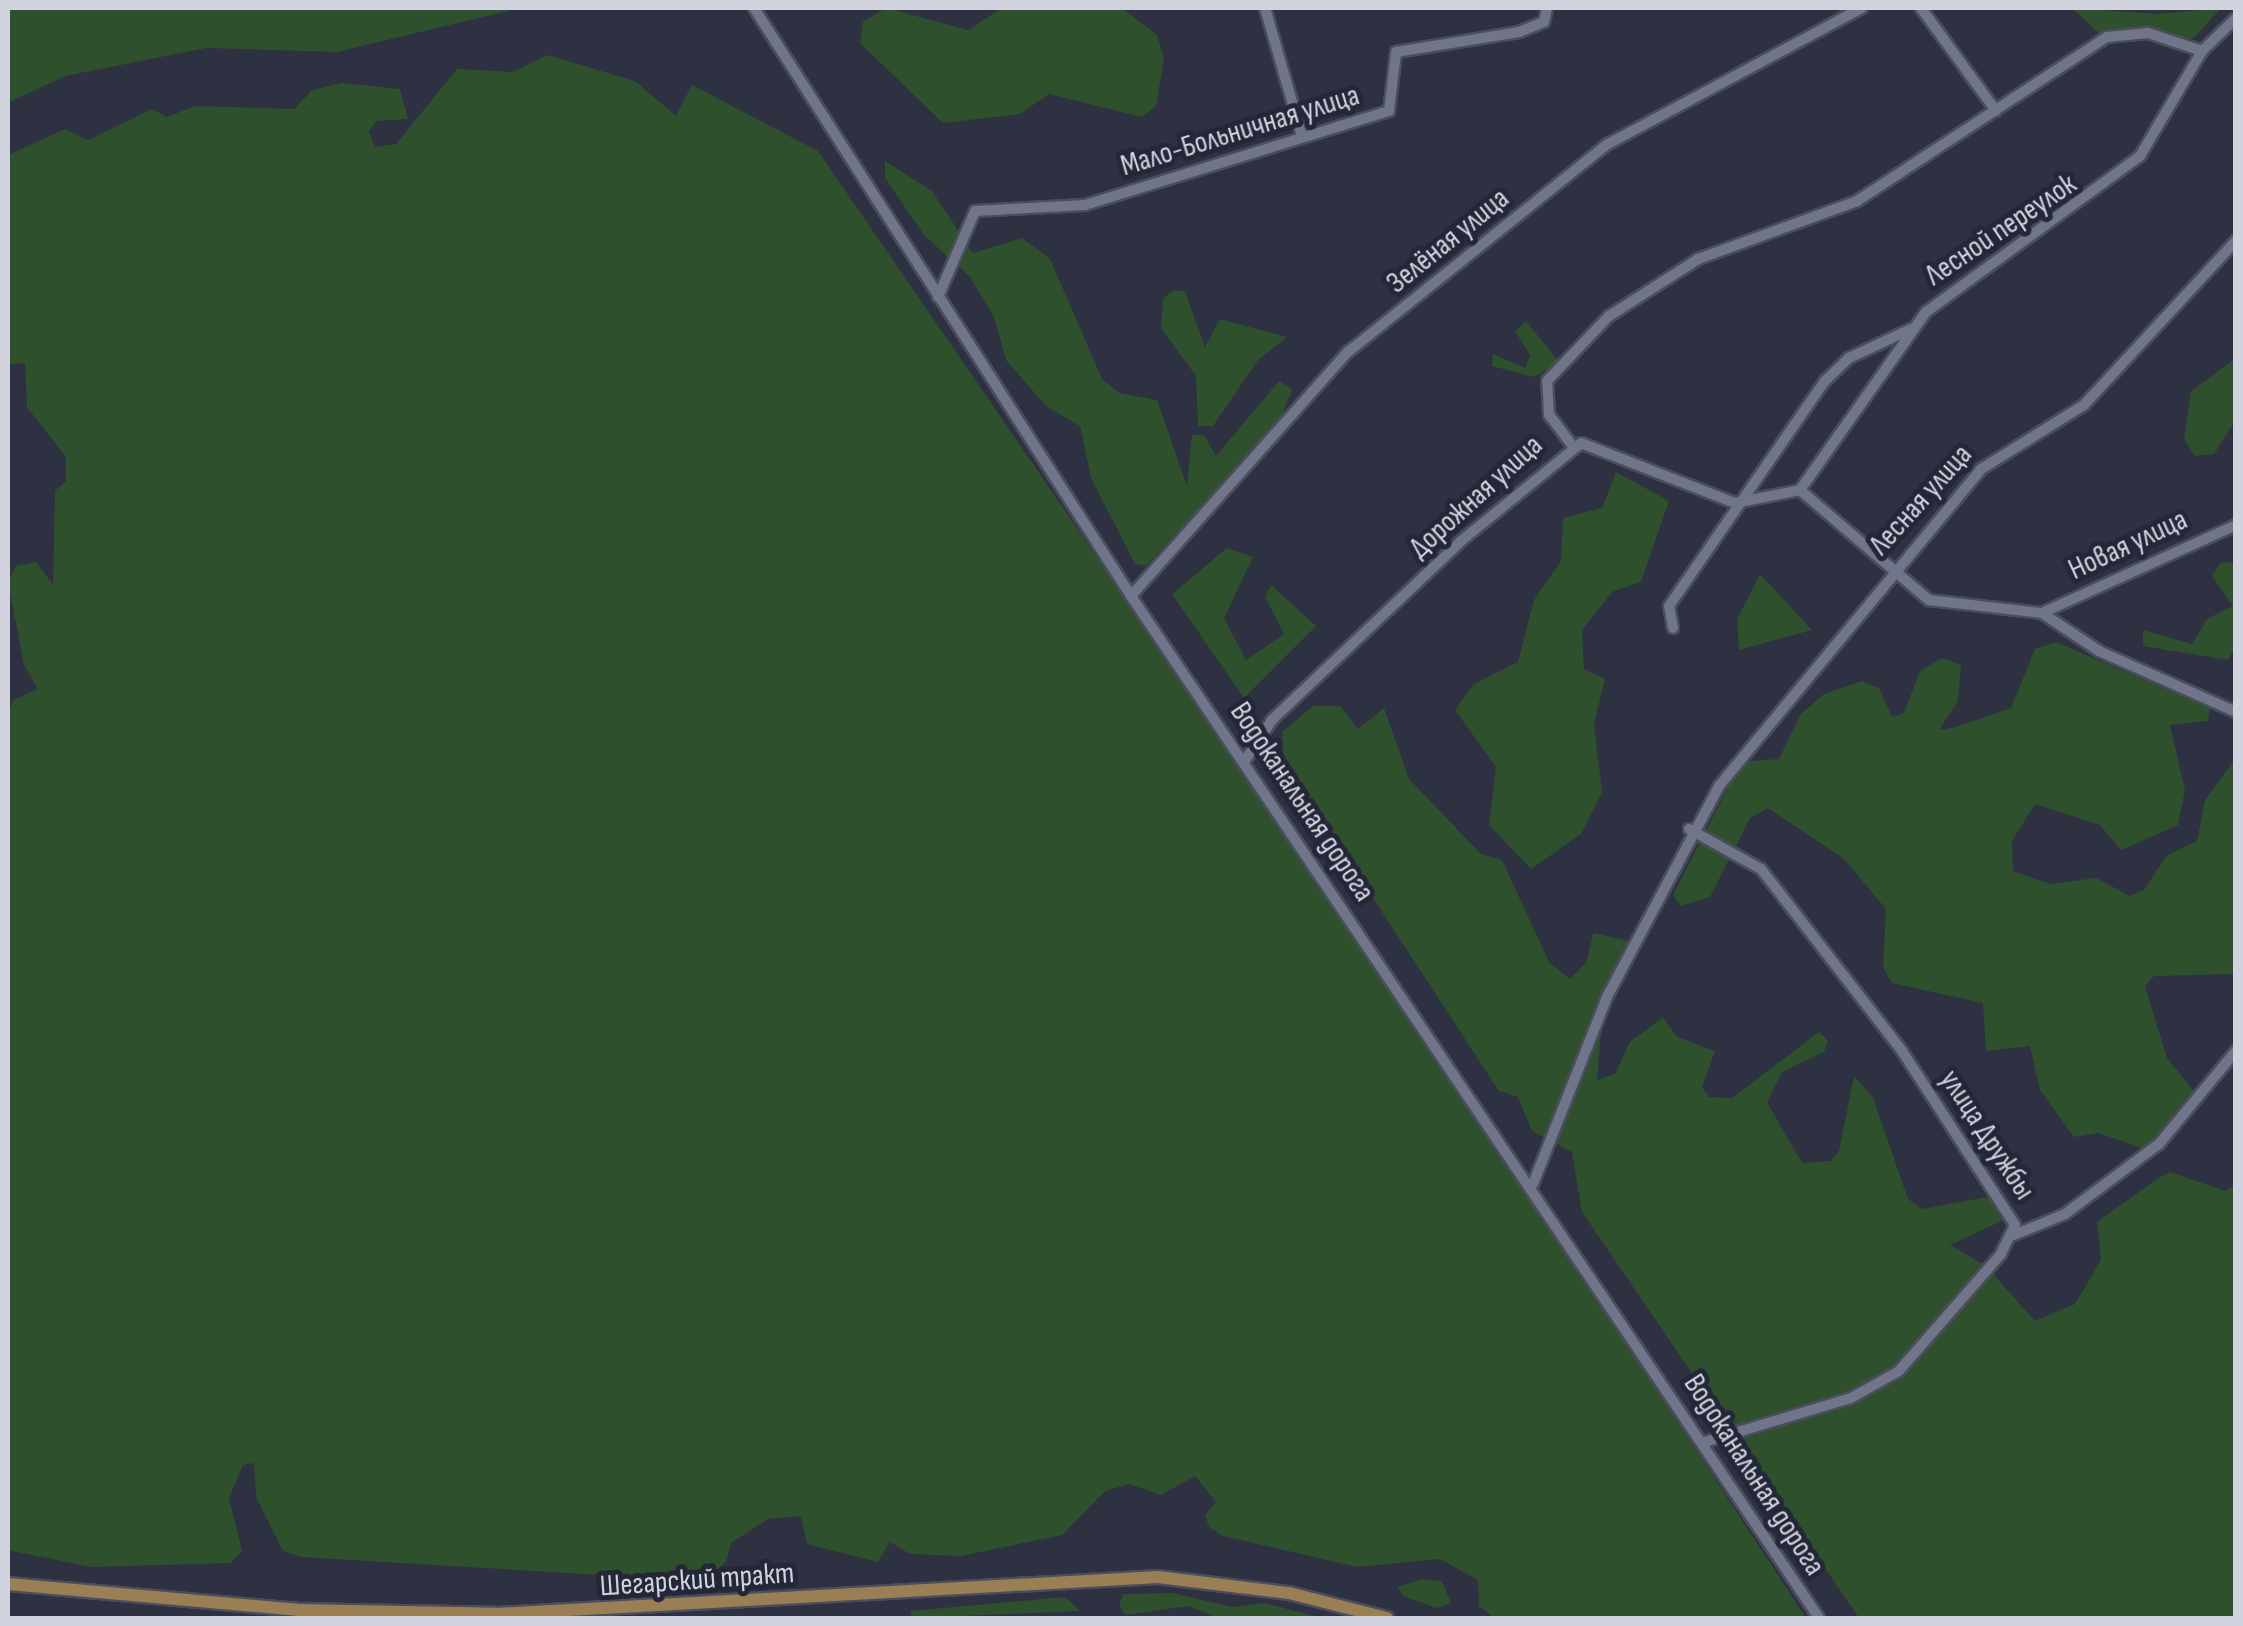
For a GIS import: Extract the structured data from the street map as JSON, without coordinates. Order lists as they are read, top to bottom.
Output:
{
  "streets": {
    "main road": ["Шегарский тракт"],
    "street": [
      "Мало-Больничная улица",
      "Лесной переулок",
      "Зелёная улица",
      "Дорожная улица",
      "Лесная улица",
      "Новая улица",
      "Водоканальная дорога",
      "улица Дружбы"
    ]
  },
  "crossings": [
    ["Мало-Больничная улица", "Водоканальная дорога"],
    ["Зелёная улица", "Водоканальная дорога"],
    ["Дорожная улица", "Водоканальная дорога"],
    ["Лесная улица", "Водоканальная дорога"],
    ["Лесная улица", "улица Дружбы"],
    ["Водоканальная дорога", "улица Дружбы"]
  ]
}
